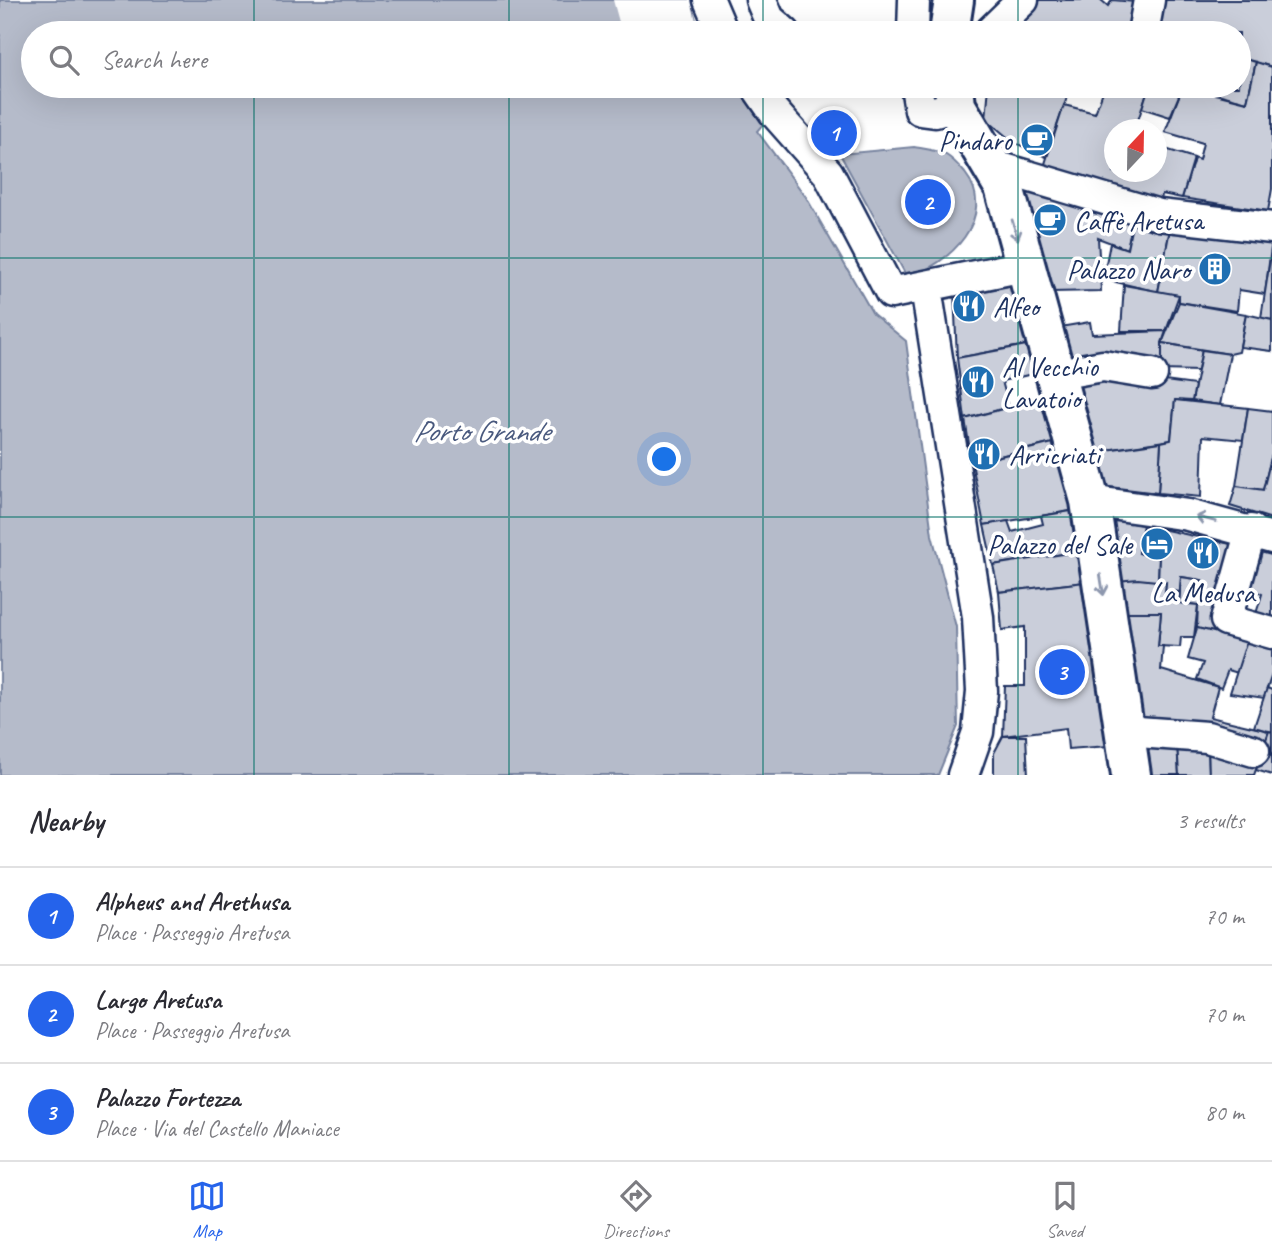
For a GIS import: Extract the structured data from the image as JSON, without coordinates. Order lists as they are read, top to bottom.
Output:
{
  "water": ["Porto Grande"],
  "places": {
    "cafe": ["Pindaro", "Caffè Aretusa"],
    "building": ["Palazzo Naro"],
    "restaurant": [
      "Alfeo",
      "Al Vecchio Lavatoio",
      "Arricriati",
      "La Medusa"
    ],
    "hotel": ["Palazzo del Sale"]
  },
  "north": "top",
  "page": {
    "search": "Search here",
    "pins": ["1", "2", "3"],
    "heading": ["Nearby", "3 results"],
    "list": [
      {
        "mark": "1",
        "name": "Alpheus and Arethusa",
        "note": "Place · Passeggio Aretusa",
        "value": "70 m"
      },
      {
        "mark": "2",
        "name": "Largo Aretusa",
        "note": "Place · Passeggio Aretusa",
        "value": "70 m"
      },
      {
        "mark": "3",
        "name": "Palazzo Fortezza",
        "note": "Place · Via del Castello Maniace",
        "value": "80 m"
      }
    ],
    "nav": ["Map", "Directions", "Saved"]
  }
}
